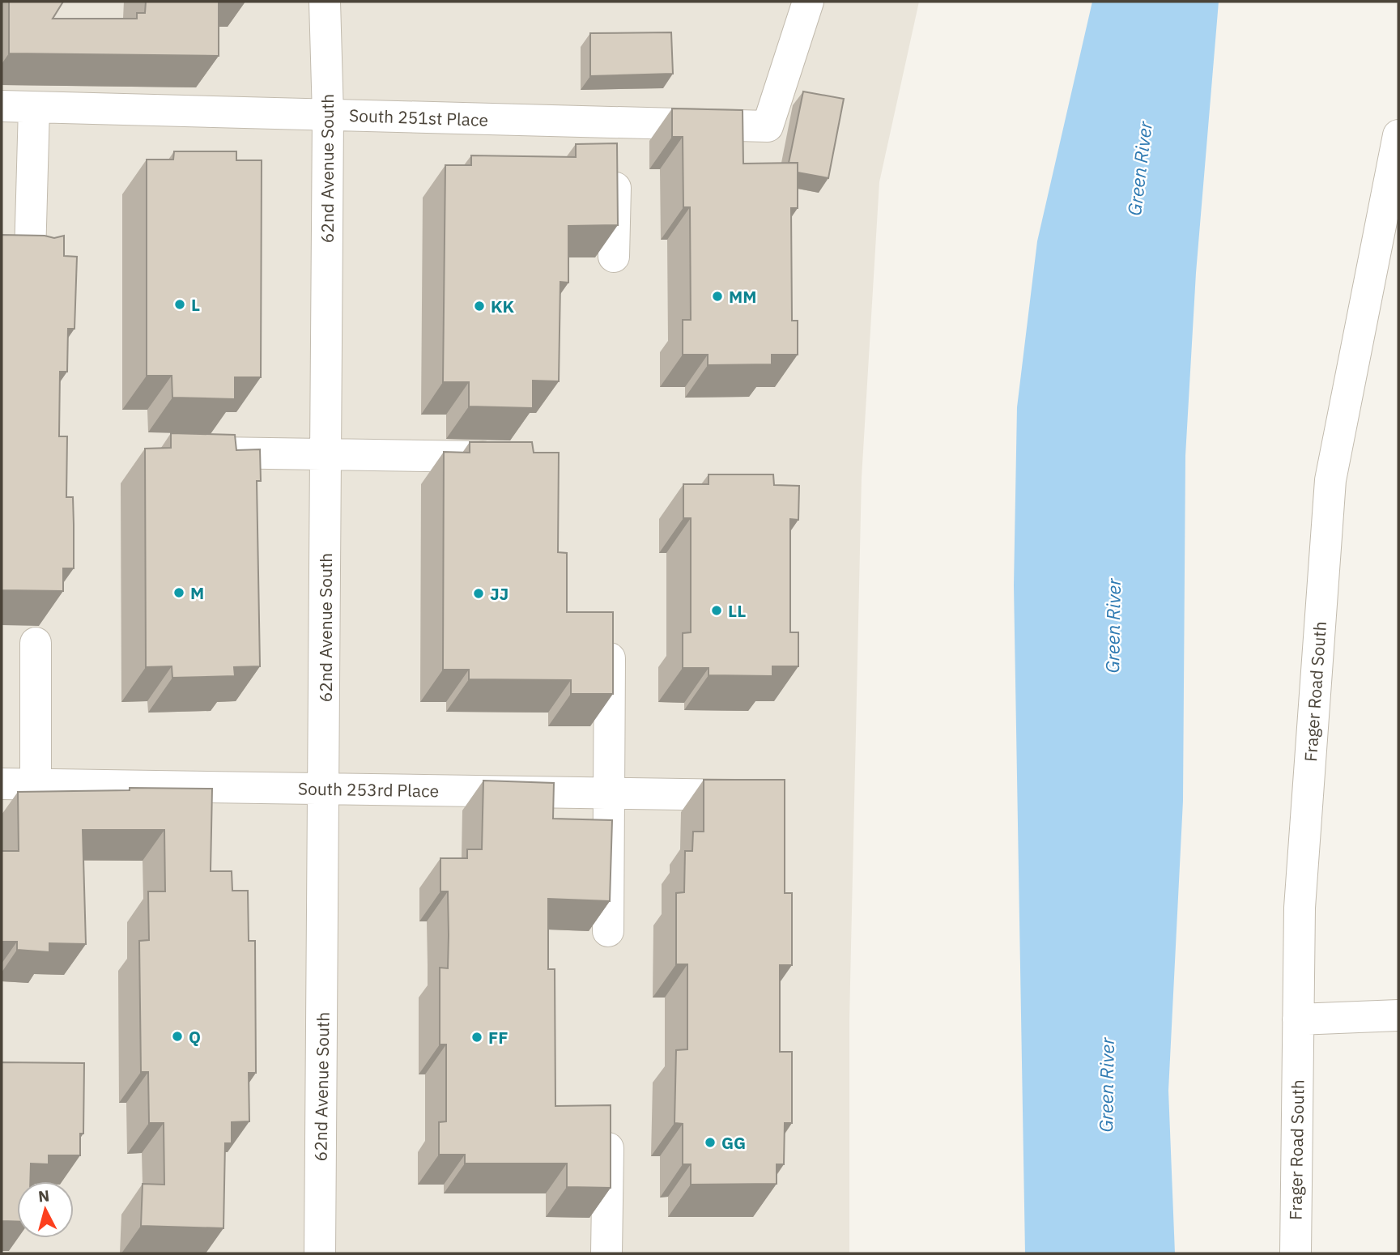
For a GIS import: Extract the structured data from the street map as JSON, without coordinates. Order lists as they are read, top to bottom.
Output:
{
  "streets": {
    "street": [
      "South 251st Place",
      "62nd Avenue South",
      "Frager Road South",
      "South 253rd Place"
    ]
  },
  "crossings": [
    ["South 251st Place", "62nd Avenue South"],
    ["62nd Avenue South", "South 253rd Place"]
  ],
  "water": ["Green River"],
  "places": [
    "MM",
    "L",
    "KK",
    "M",
    "JJ",
    "LL",
    "Q",
    "FF",
    "GG"
  ],
  "north": "top"
}
